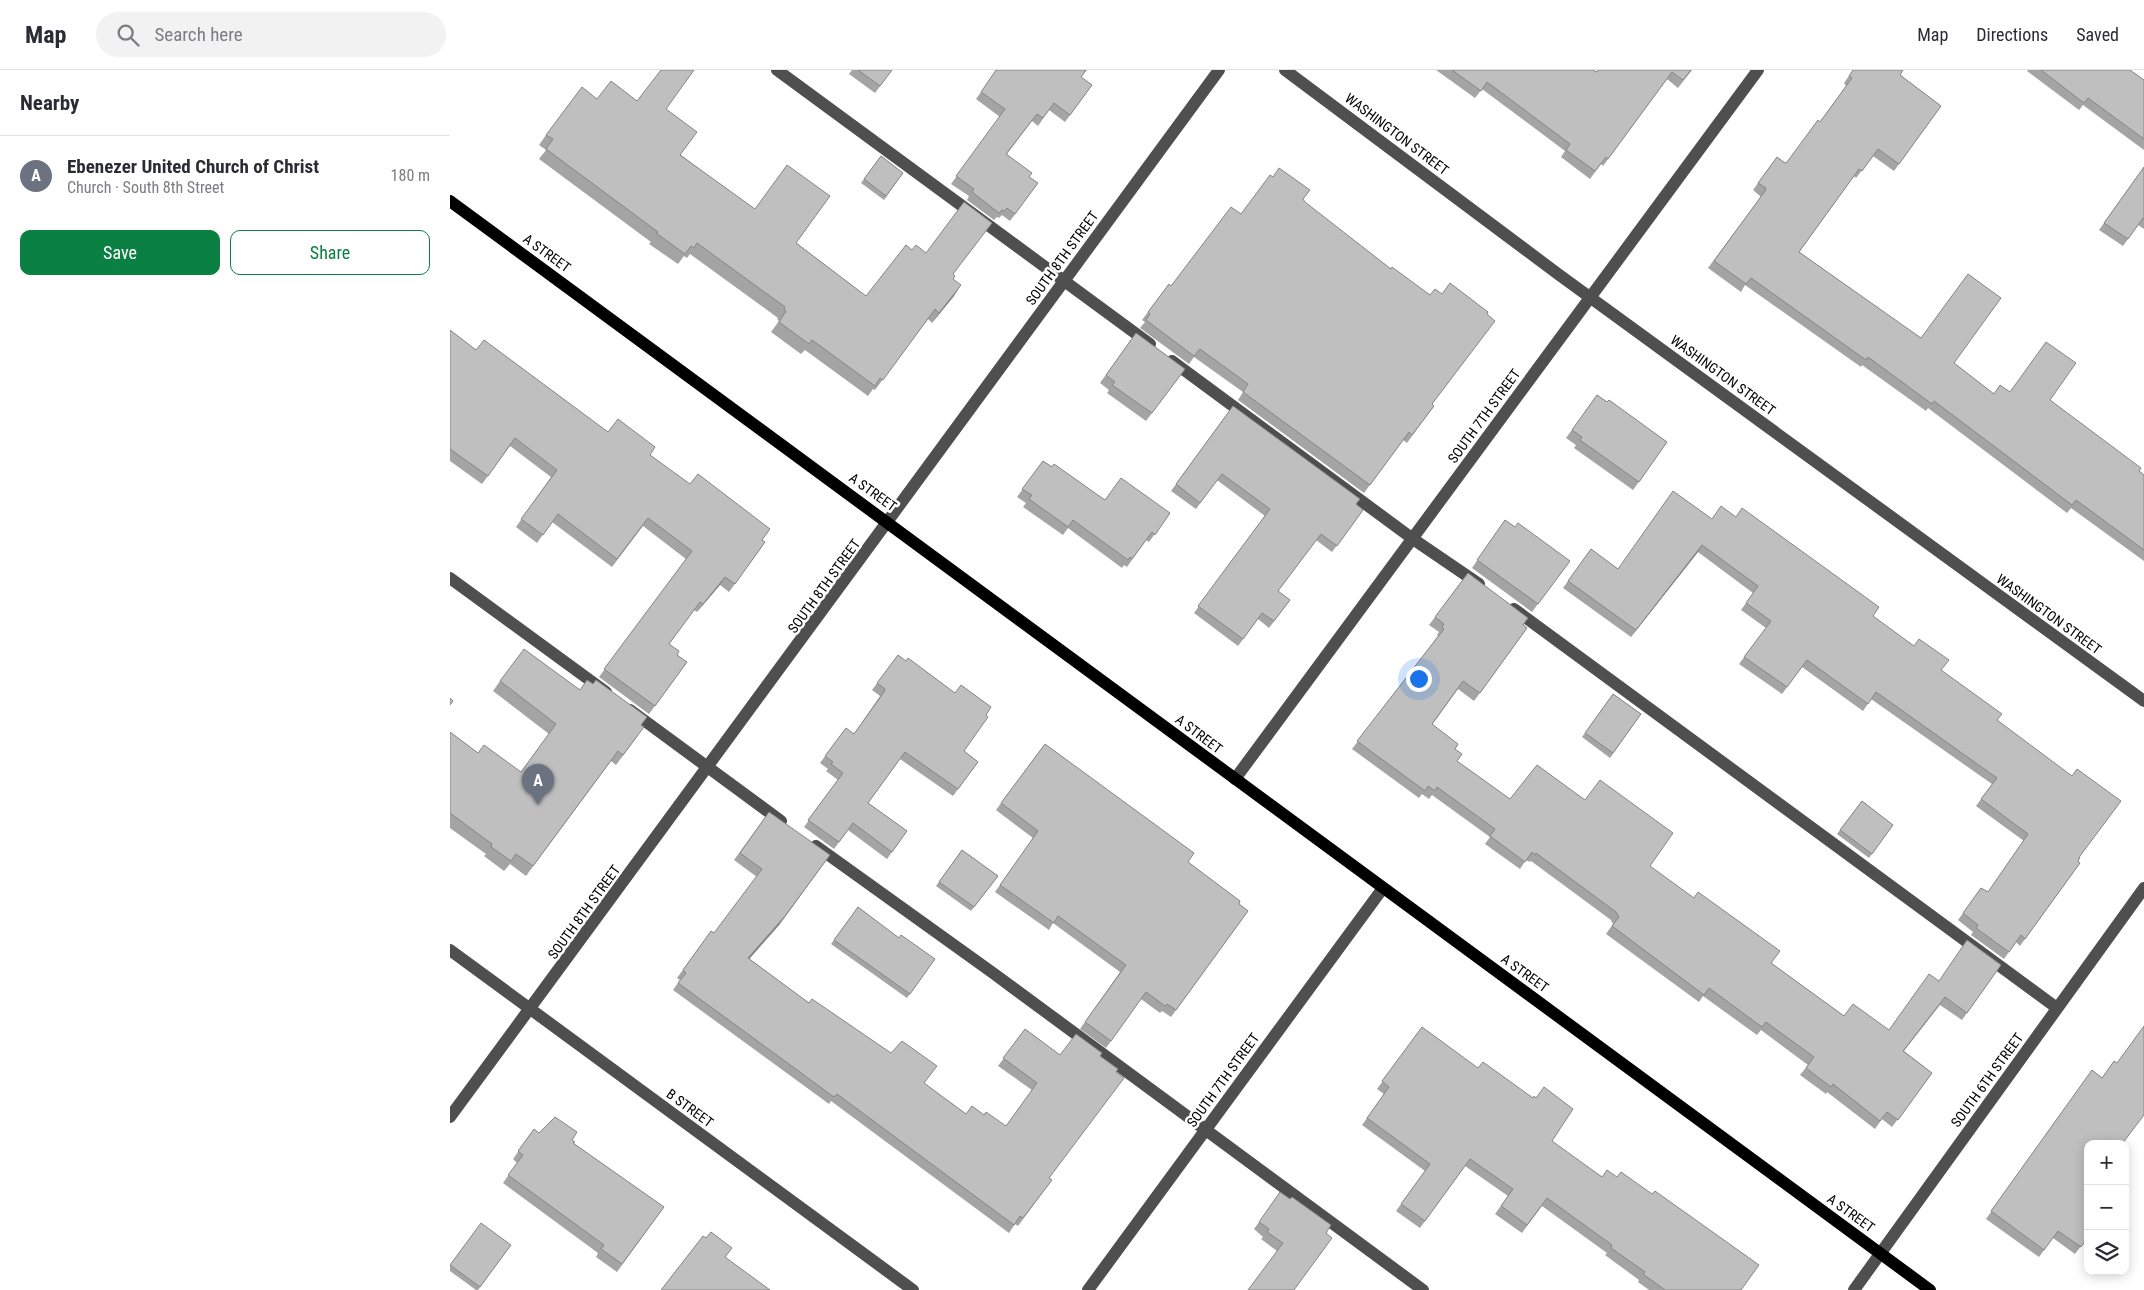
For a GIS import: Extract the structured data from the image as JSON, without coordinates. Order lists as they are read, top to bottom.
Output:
{
  "streets": {
    "main road": ["A STREET"],
    "street": [
      "WASHINGTON STREET",
      "SOUTH 8TH STREET",
      "SOUTH 7TH STREET",
      "SOUTH 6TH STREET",
      "B STREET"
    ]
  },
  "crossings": [
    ["WASHINGTON STREET", "SOUTH 7TH STREET"],
    ["A STREET", "SOUTH 8TH STREET"],
    ["A STREET", "SOUTH 7TH STREET"],
    ["A STREET", "SOUTH 6TH STREET"],
    ["SOUTH 8TH STREET", "B STREET"]
  ],
  "page": {
    "header": "Map",
    "search": "Search here",
    "nav": ["Map", "Directions", "Saved"],
    "heading": "Nearby",
    "list": [
      {
        "mark": "A",
        "name": "Ebenezer United Church of Christ",
        "note": "Church · South 8th Street",
        "value": "180 m"
      }
    ],
    "buttons": ["Save", "Share"],
    "pins": "A",
    "map_buttons": ["+", "−"]
  }
}
